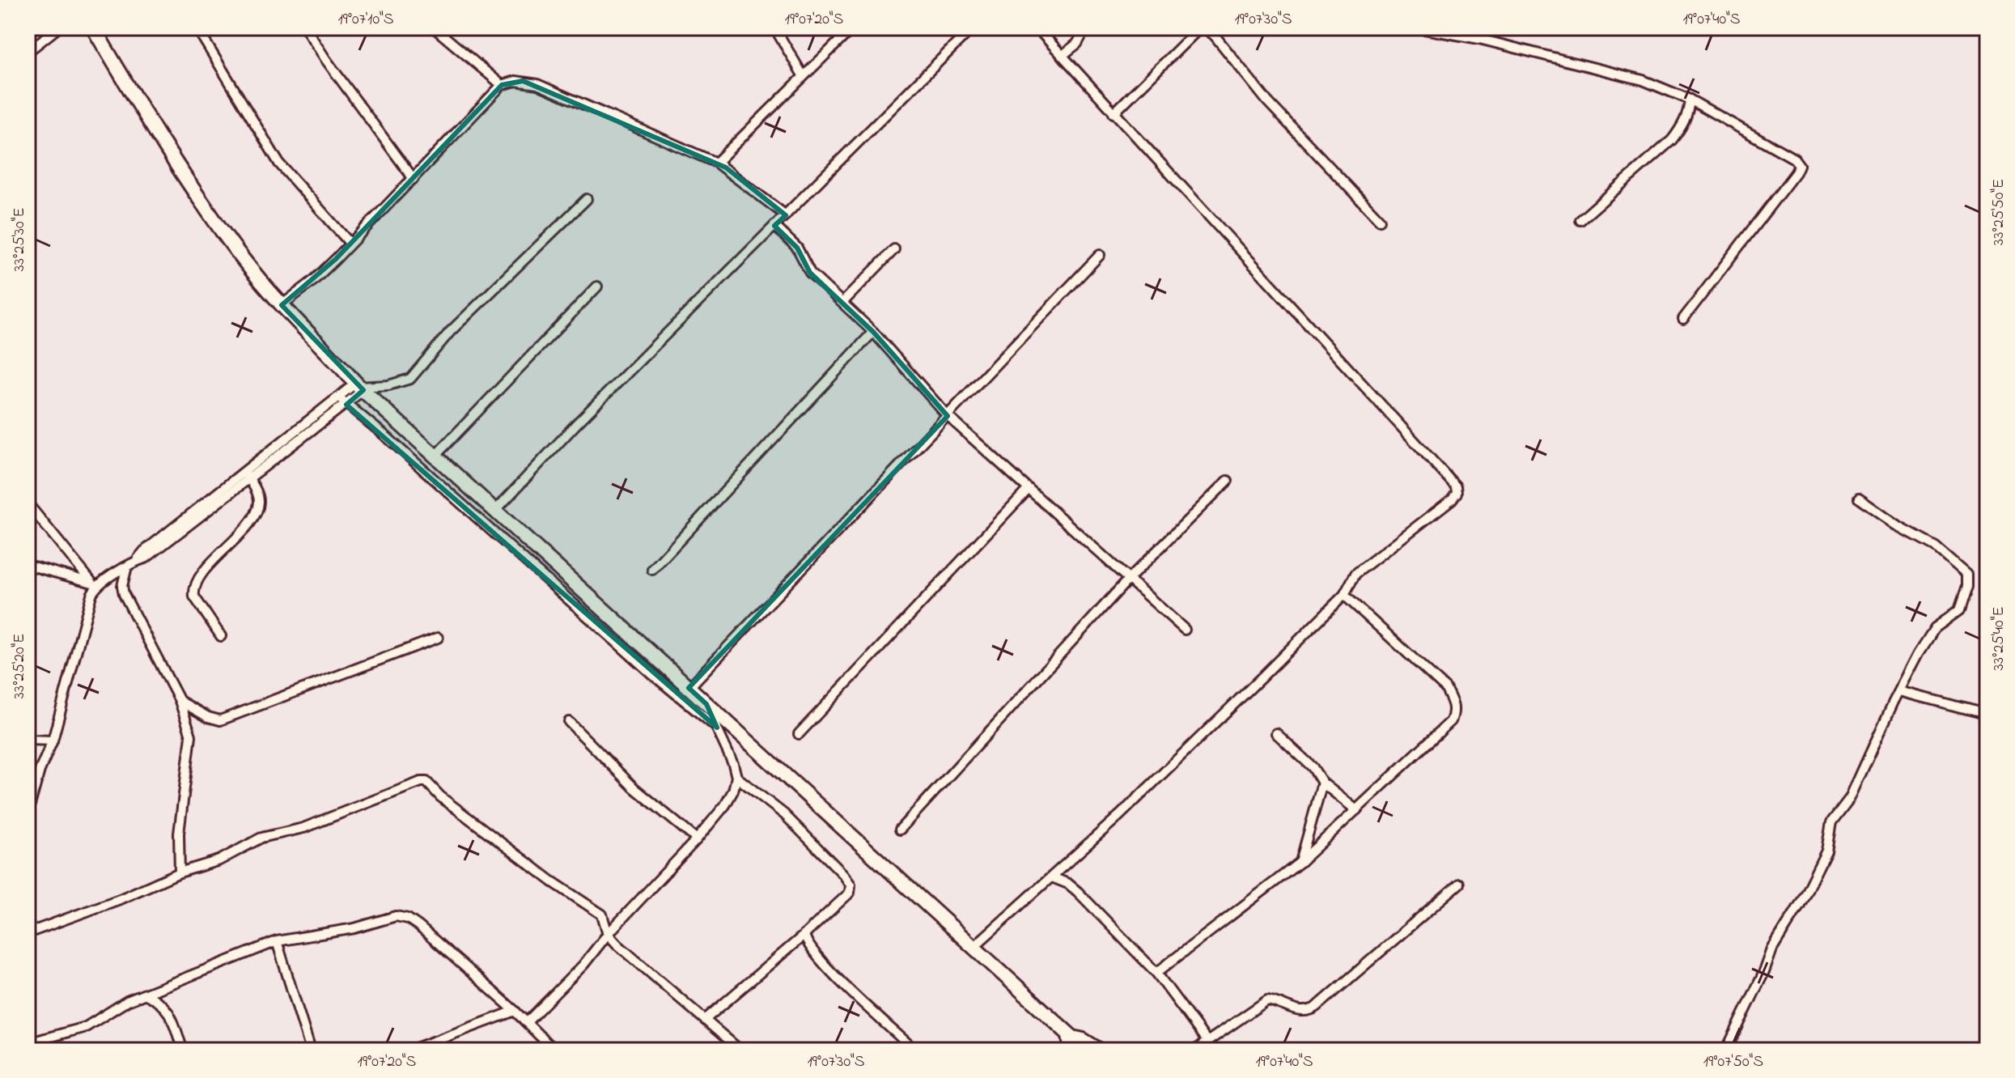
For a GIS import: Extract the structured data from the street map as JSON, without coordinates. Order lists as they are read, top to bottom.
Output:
{
  "coordinates": [
    "19°07'10\"S",
    "19°07'20\"S",
    "19°07'30\"S",
    "19°07'40\"S",
    "33°25'50\"E",
    "33°25'30\"E",
    "33°25'40\"E",
    "33°25'20\"E",
    "19°07'50\"S"
  ]
}
